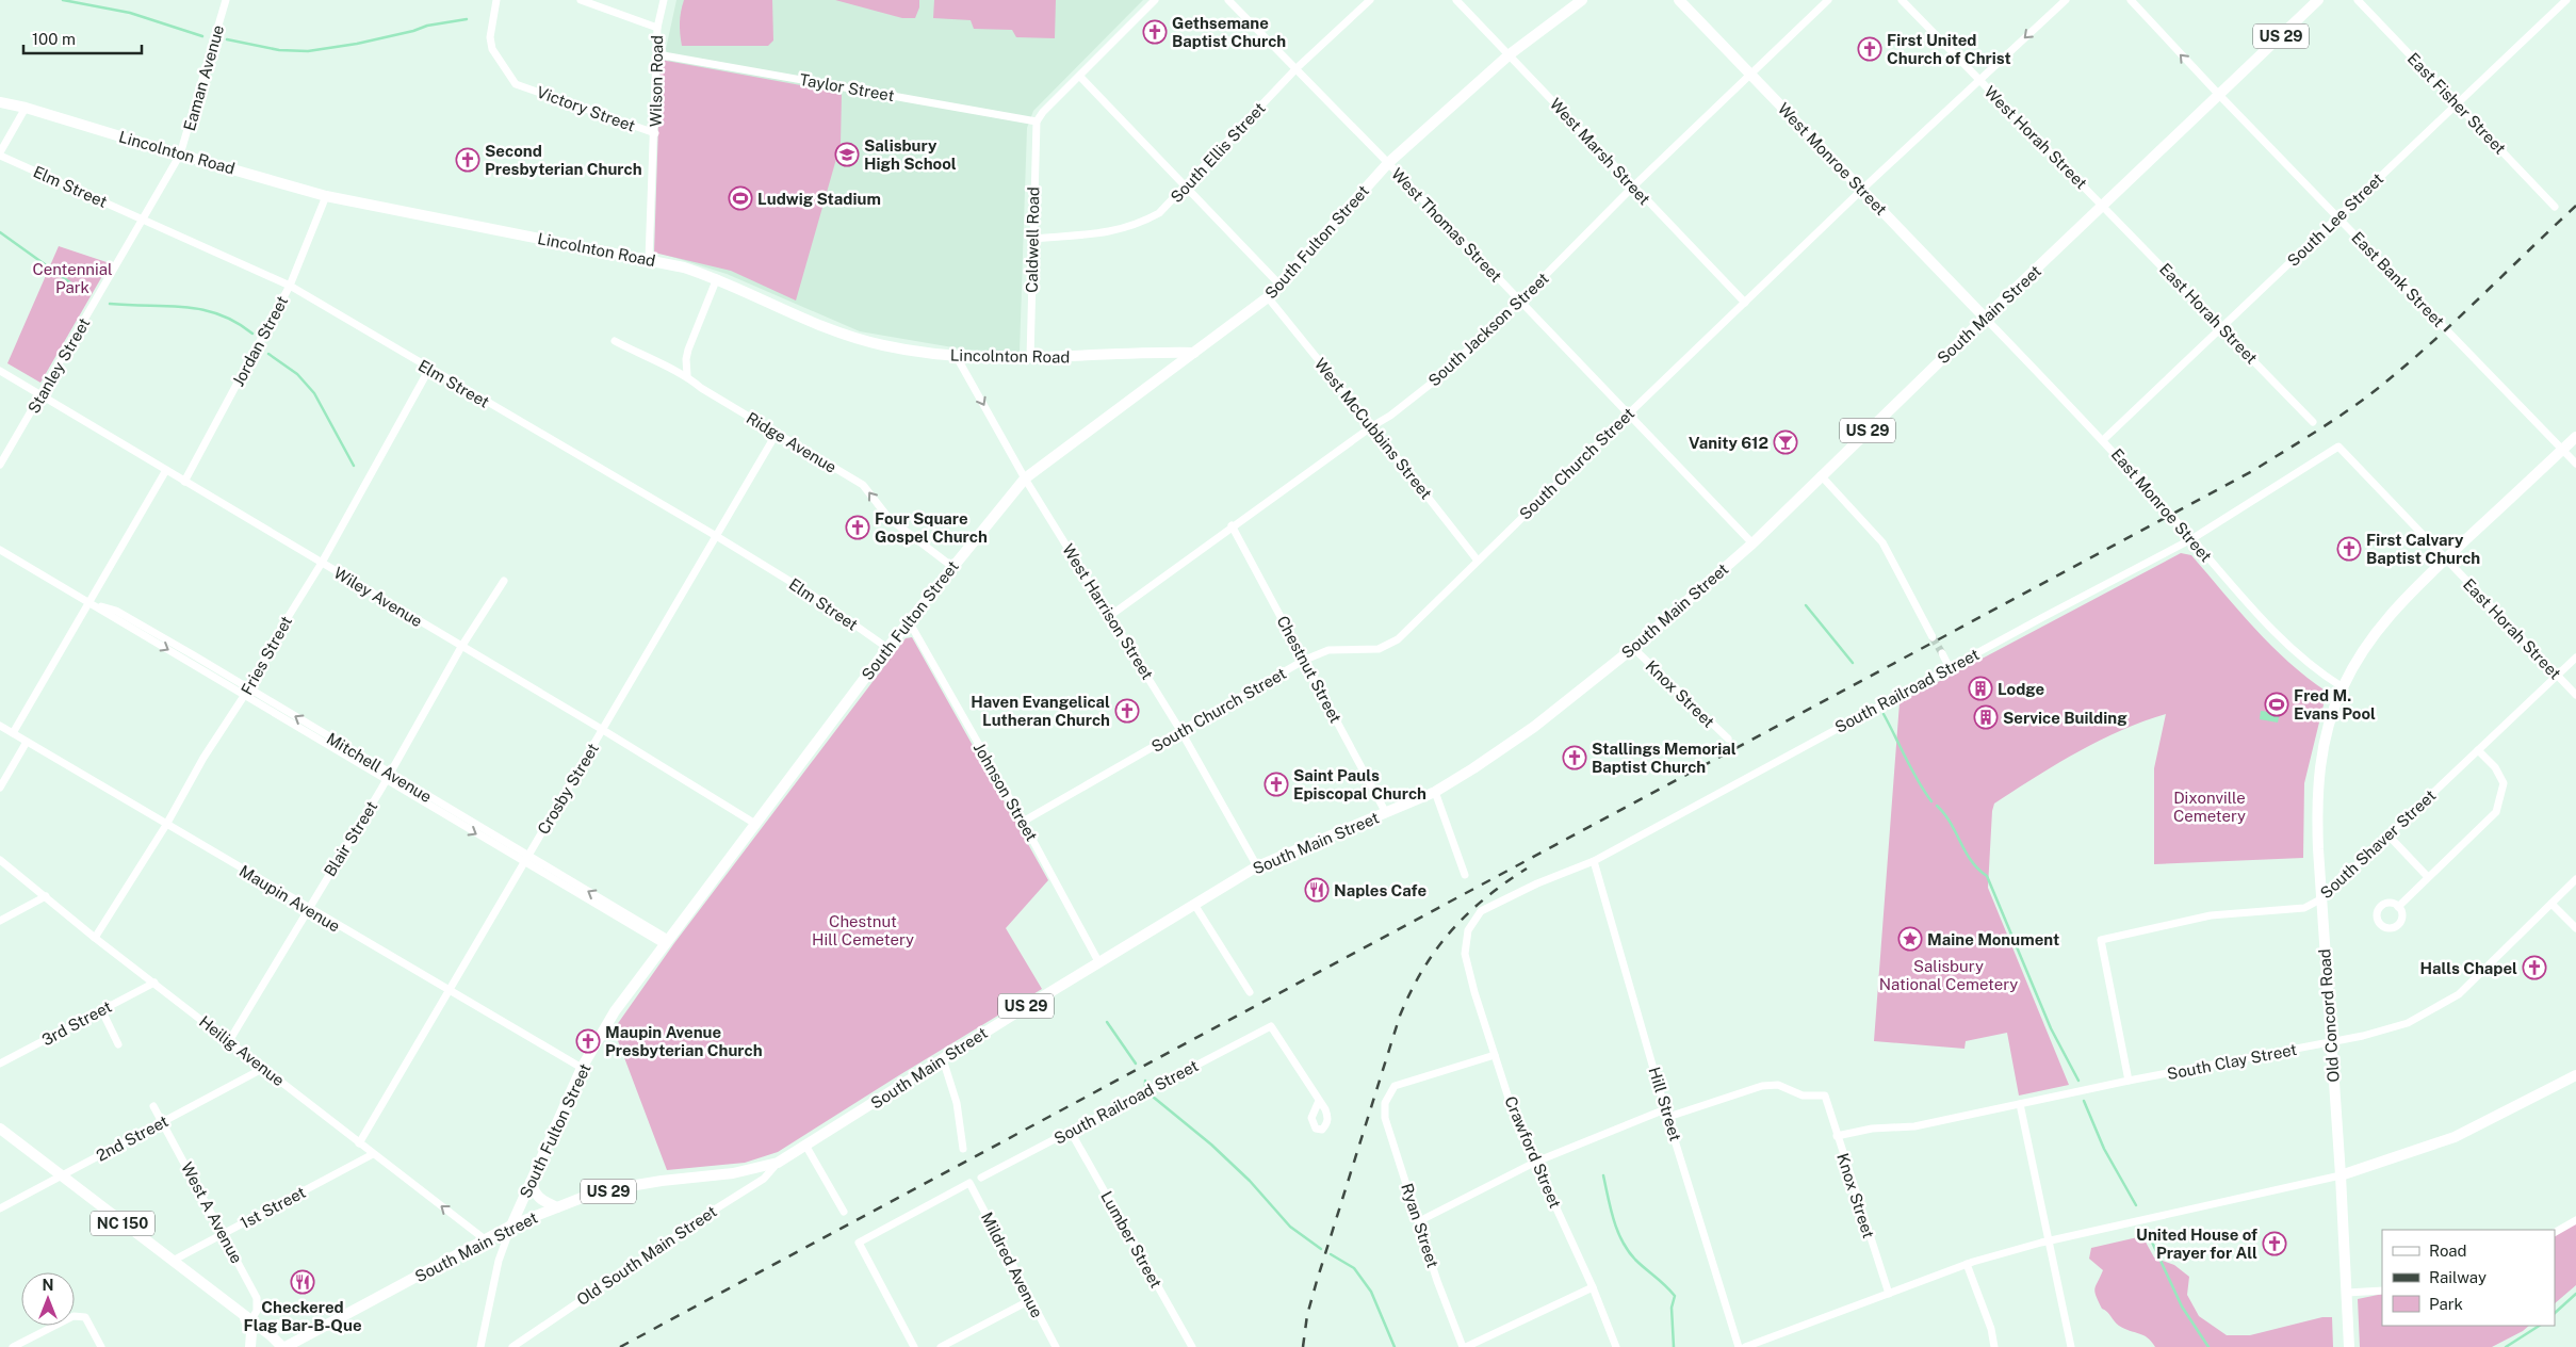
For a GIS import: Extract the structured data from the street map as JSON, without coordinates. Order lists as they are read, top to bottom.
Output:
{
  "streets": {
    "main road": [
      "US 29",
      "Lincolnton Road",
      "West Monroe Street",
      "South Fulton Street",
      "South Main Street",
      "Old Concord Road",
      "NC 150"
    ],
    "street": [
      "Eaman Avenue",
      "Wilson Road",
      "Taylor Street",
      "East Fisher Street",
      "Victory Street",
      "West Horah Street",
      "West Marsh Street",
      "South Ellis Street",
      "Elm Street",
      "South Lee Street",
      "West Thomas Street",
      "Caldwell Road",
      "East Bank Street",
      "East Horah Street",
      "South Jackson Street",
      "Jordan Street",
      "Stanley Street",
      "West McCubbins Street",
      "Ridge Avenue",
      "South Church Street",
      "East Monroe Street",
      "Wiley Avenue",
      "West Harrison Street",
      "Fries Street",
      "Chestnut Street",
      "South Railroad Street",
      "Knox Street",
      "Mitchell Avenue",
      "Crosby Street",
      "Johnson Street",
      "Blair Street",
      "South Shaver Street",
      "Maupin Avenue",
      "3rd Street",
      "Heilig Avenue",
      "South Clay Street",
      "Hill Street",
      "2nd Street",
      "Crawford Street",
      "1st Street",
      "West A Avenue",
      "Ryan Street",
      "Lumber Street",
      "Old South Main Street",
      "Mildred Avenue"
    ]
  },
  "crossings": [
    ["Eaman Avenue", "Lincolnton Road"],
    ["Eaman Avenue", "Stanley Street"],
    ["Wilson Road", "Taylor Street"],
    ["Wilson Road", "Victory Street"],
    ["Wilson Road", "Lincolnton Road"],
    ["Taylor Street", "Caldwell Road"],
    ["East Fisher Street", "South Lee Street"],
    ["West Horah Street", "East Horah Street"],
    ["West Horah Street", "South Main Street"],
    ["West Horah Street", "South Church Street"],
    ["West Marsh Street", "South Fulton Street"],
    ["West Marsh Street", "South Jackson Street"],
    ["West Marsh Street", "South Church Street"],
    ["Lincolnton Road", "Caldwell Road"],
    ["Lincolnton Road", "South Fulton Street"],
    ["Lincolnton Road", "Jordan Street"],
    ["Lincolnton Road", "Stanley Street"],
    ["Lincolnton Road", "West Harrison Street"],
    ["South Ellis Street", "West Thomas Street"],
    ["South Ellis Street", "Caldwell Road"],
    ["West Monroe Street", "South Main Street"],
    ["West Monroe Street", "South Jackson Street"],
    ["West Monroe Street", "South Church Street"],
    ["West Monroe Street", "East Monroe Street"],
    ["Elm Street", "South Fulton Street"],
    ["Elm Street", "Jordan Street"],
    ["Elm Street", "Stanley Street"],
    ["Elm Street", "Fries Street"],
    ["Elm Street", "Crosby Street"],
    ["South Lee Street", "East Bank Street"],
    ["South Lee Street", "East Horah Street"],
    ["South Lee Street", "East Monroe Street"],
    ["West Thomas Street", "South Fulton Street"],
    ["West Thomas Street", "South Main Street"],
    ["West Thomas Street", "South Jackson Street"],
    ["West Thomas Street", "South Church Street"],
    ["South Fulton Street", "South Main Street"],
    ["South Fulton Street", "West McCubbins Street"],
    ["South Fulton Street", "Ridge Avenue"],
    ["South Fulton Street", "Wiley Avenue"],
    ["South Fulton Street", "West Harrison Street"],
    ["South Fulton Street", "Mitchell Avenue"],
    ["South Fulton Street", "Johnson Street"],
    ["South Fulton Street", "Maupin Avenue"],
    ["East Bank Street", "South Main Street"],
    ["East Bank Street", "Old Concord Road"],
    ["East Horah Street", "South Main Street"],
    ["East Horah Street", "South Railroad Street"],
    ["East Horah Street", "South Shaver Street"],
    ["East Horah Street", "Old Concord Road"],
    ["South Main Street", "East Monroe Street"],
    ["South Main Street", "West Harrison Street"],
    ["South Main Street", "Chestnut Street"],
    ["South Main Street", "Knox Street"],
    ["South Main Street", "Johnson Street"],
    ["South Main Street", "Heilig Avenue"],
    ["South Main Street", "NC 150"],
    ["South Main Street", "Old South Main Street"],
    ["South Jackson Street", "West McCubbins Street"],
    ["South Jackson Street", "West Harrison Street"],
    ["South Jackson Street", "Chestnut Street"],
    ["Jordan Street", "Wiley Avenue"],
    ["Stanley Street", "Wiley Avenue"],
    ["West McCubbins Street", "South Church Street"],
    ["Ridge Avenue", "Crosby Street"],
    ["South Church Street", "West Harrison Street"],
    ["South Church Street", "Chestnut Street"],
    ["South Church Street", "Johnson Street"],
    ["East Monroe Street", "South Railroad Street"],
    ["East Monroe Street", "Old Concord Road"],
    ["Wiley Avenue", "Fries Street"],
    ["Wiley Avenue", "Crosby Street"],
    ["Wiley Avenue", "Blair Street"],
    ["Fries Street", "Mitchell Avenue"],
    ["Fries Street", "Maupin Avenue"],
    ["Fries Street", "Heilig Avenue"],
    ["South Railroad Street", "Hill Street"],
    ["South Railroad Street", "Crawford Street"],
    ["South Railroad Street", "Lumber Street"],
    ["Knox Street", "South Clay Street"],
    ["Knox Street", "Hill Street"],
    ["Mitchell Avenue", "Crosby Street"],
    ["Mitchell Avenue", "Blair Street"],
    ["Crosby Street", "Maupin Avenue"],
    ["Crosby Street", "Heilig Avenue"],
    ["Blair Street", "Maupin Avenue"],
    ["Blair Street", "Heilig Avenue"],
    ["South Shaver Street", "Old Concord Road"],
    ["South Shaver Street", "South Clay Street"],
    ["Old Concord Road", "South Clay Street"],
    ["3rd Street", "Heilig Avenue"],
    ["Heilig Avenue", "2nd Street"],
    ["Heilig Avenue", "1st Street"],
    ["2nd Street", "West A Avenue"],
    ["2nd Street", "NC 150"],
    ["Crawford Street", "Ryan Street"],
    ["1st Street", "West A Avenue"],
    ["1st Street", "NC 150"],
    ["West A Avenue", "NC 150"]
  ],
  "one_way": ["Ridge Avenue"],
  "parks": [
    "Centennial Park",
    "Dixonville Cemetery",
    "Chestnut Hill Cemetery",
    "Salisbury National Cemetery"
  ],
  "places": {
    "church": [
      "Gethsemane Baptist Church",
      "First United Church of Christ",
      "Second Presbyterian Church",
      "Four Square Gospel Church",
      "First Calvary Baptist Church",
      "Haven Evangelical Lutheran Church",
      "Stallings Memorial Baptist Church",
      "Saint Pauls Episcopal Church",
      "Halls Chapel",
      "Maupin Avenue Presbyterian Church",
      "United House of Prayer for All"
    ],
    "school or university": ["Salisbury High School"],
    "sports": ["Ludwig Stadium", "Fred M. Evans Pool"],
    "bar": ["Vanity 612"],
    "building": ["Lodge", "Service Building"],
    "restaurant": ["Naples Cafe", "Checkered Flag Bar-B-Que"],
    "place": ["Maine Monument"]
  },
  "legend": ["Road", "Railway", "Park"],
  "scale_bar": "100 m",
  "north": "top"
}
